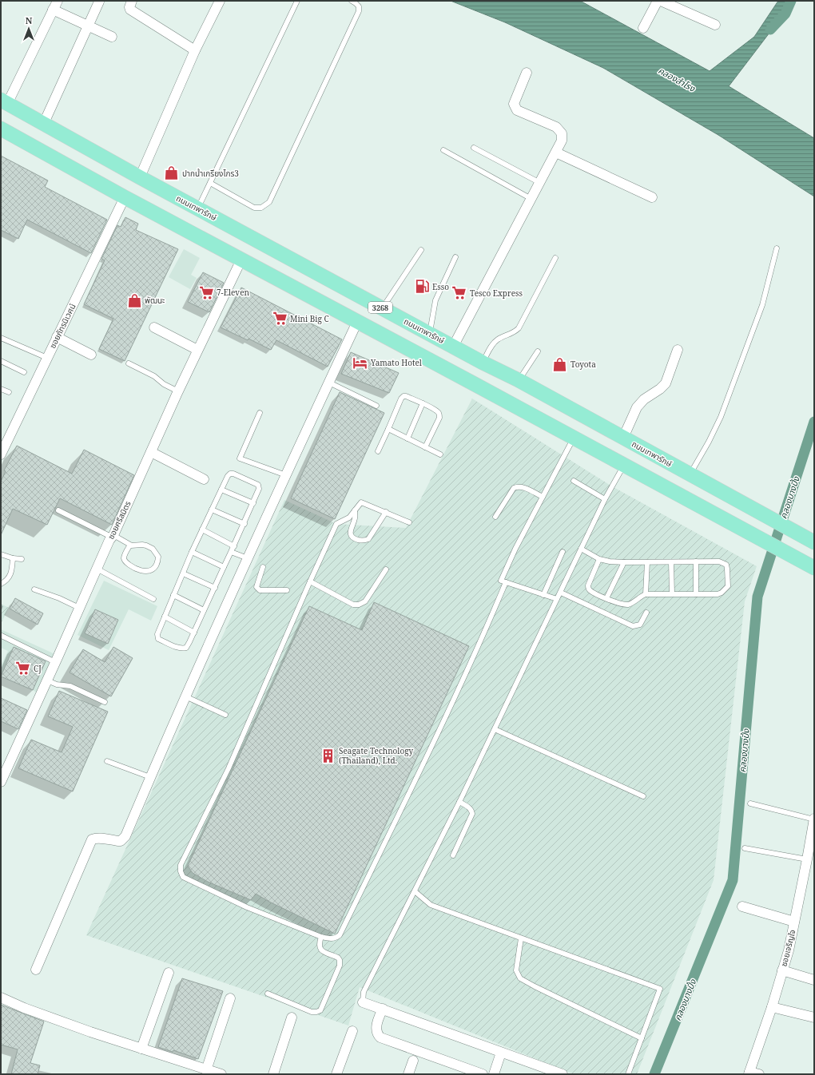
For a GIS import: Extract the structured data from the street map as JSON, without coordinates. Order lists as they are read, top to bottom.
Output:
{
  "streets": {
    "main road": ["ถนนเทพารักษ์", "3268"],
    "street": ["ซอยภัทรนิเวศน์", "ซอยศรีสมิตร", "ซอยเจริญใจ"]
  },
  "water": ["คลองสำโรง", "คลองบางปิ้ง"],
  "places": {
    "shop": ["ปากน้ำเกรียงไกร3", "พัฒนะ", "Toyota"],
    "fuel station": ["Esso"],
    "supermarket": [
      "7-Eleven",
      "Tesco Express",
      "Mini Big C",
      "CJ"
    ],
    "hotel": ["Yamato Hotel"],
    "building": ["Seagate Technology (Thailand), Ltd."]
  },
  "north": "top"
}
